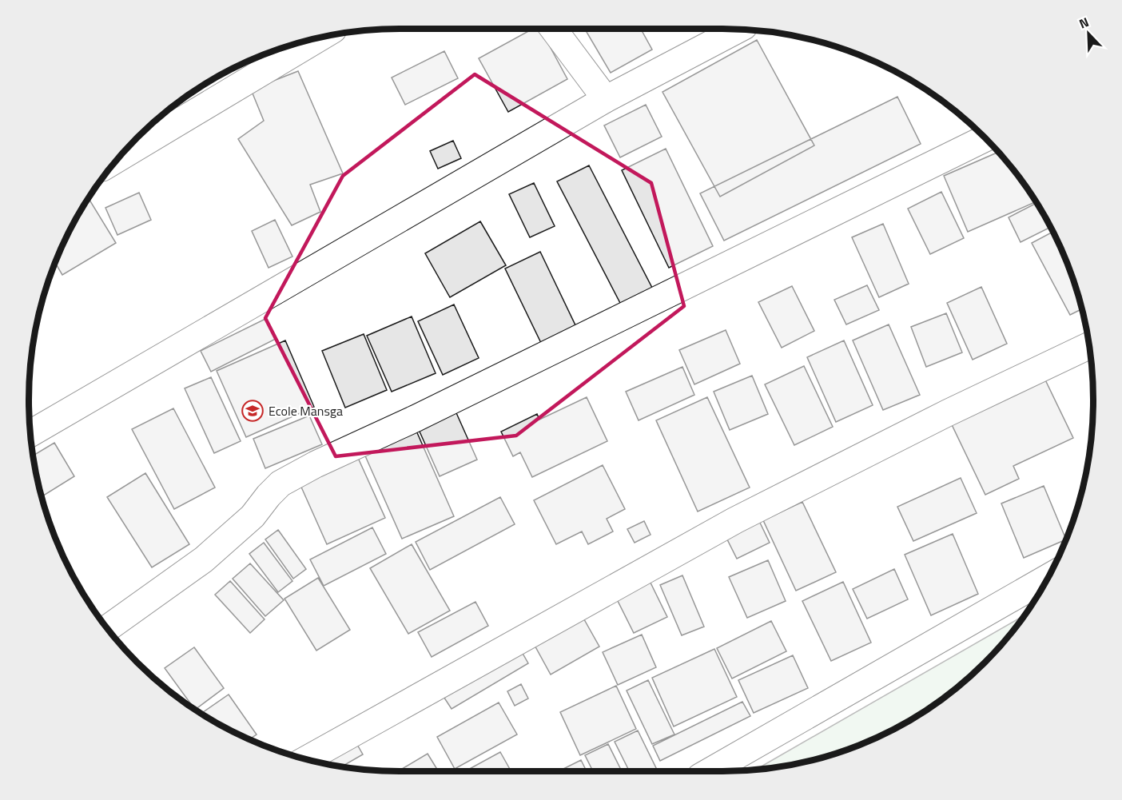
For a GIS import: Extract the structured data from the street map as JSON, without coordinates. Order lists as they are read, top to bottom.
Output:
{
  "places": {
    "school or university": ["Ecole Mansga"]
  },
  "north": "top left"
}
